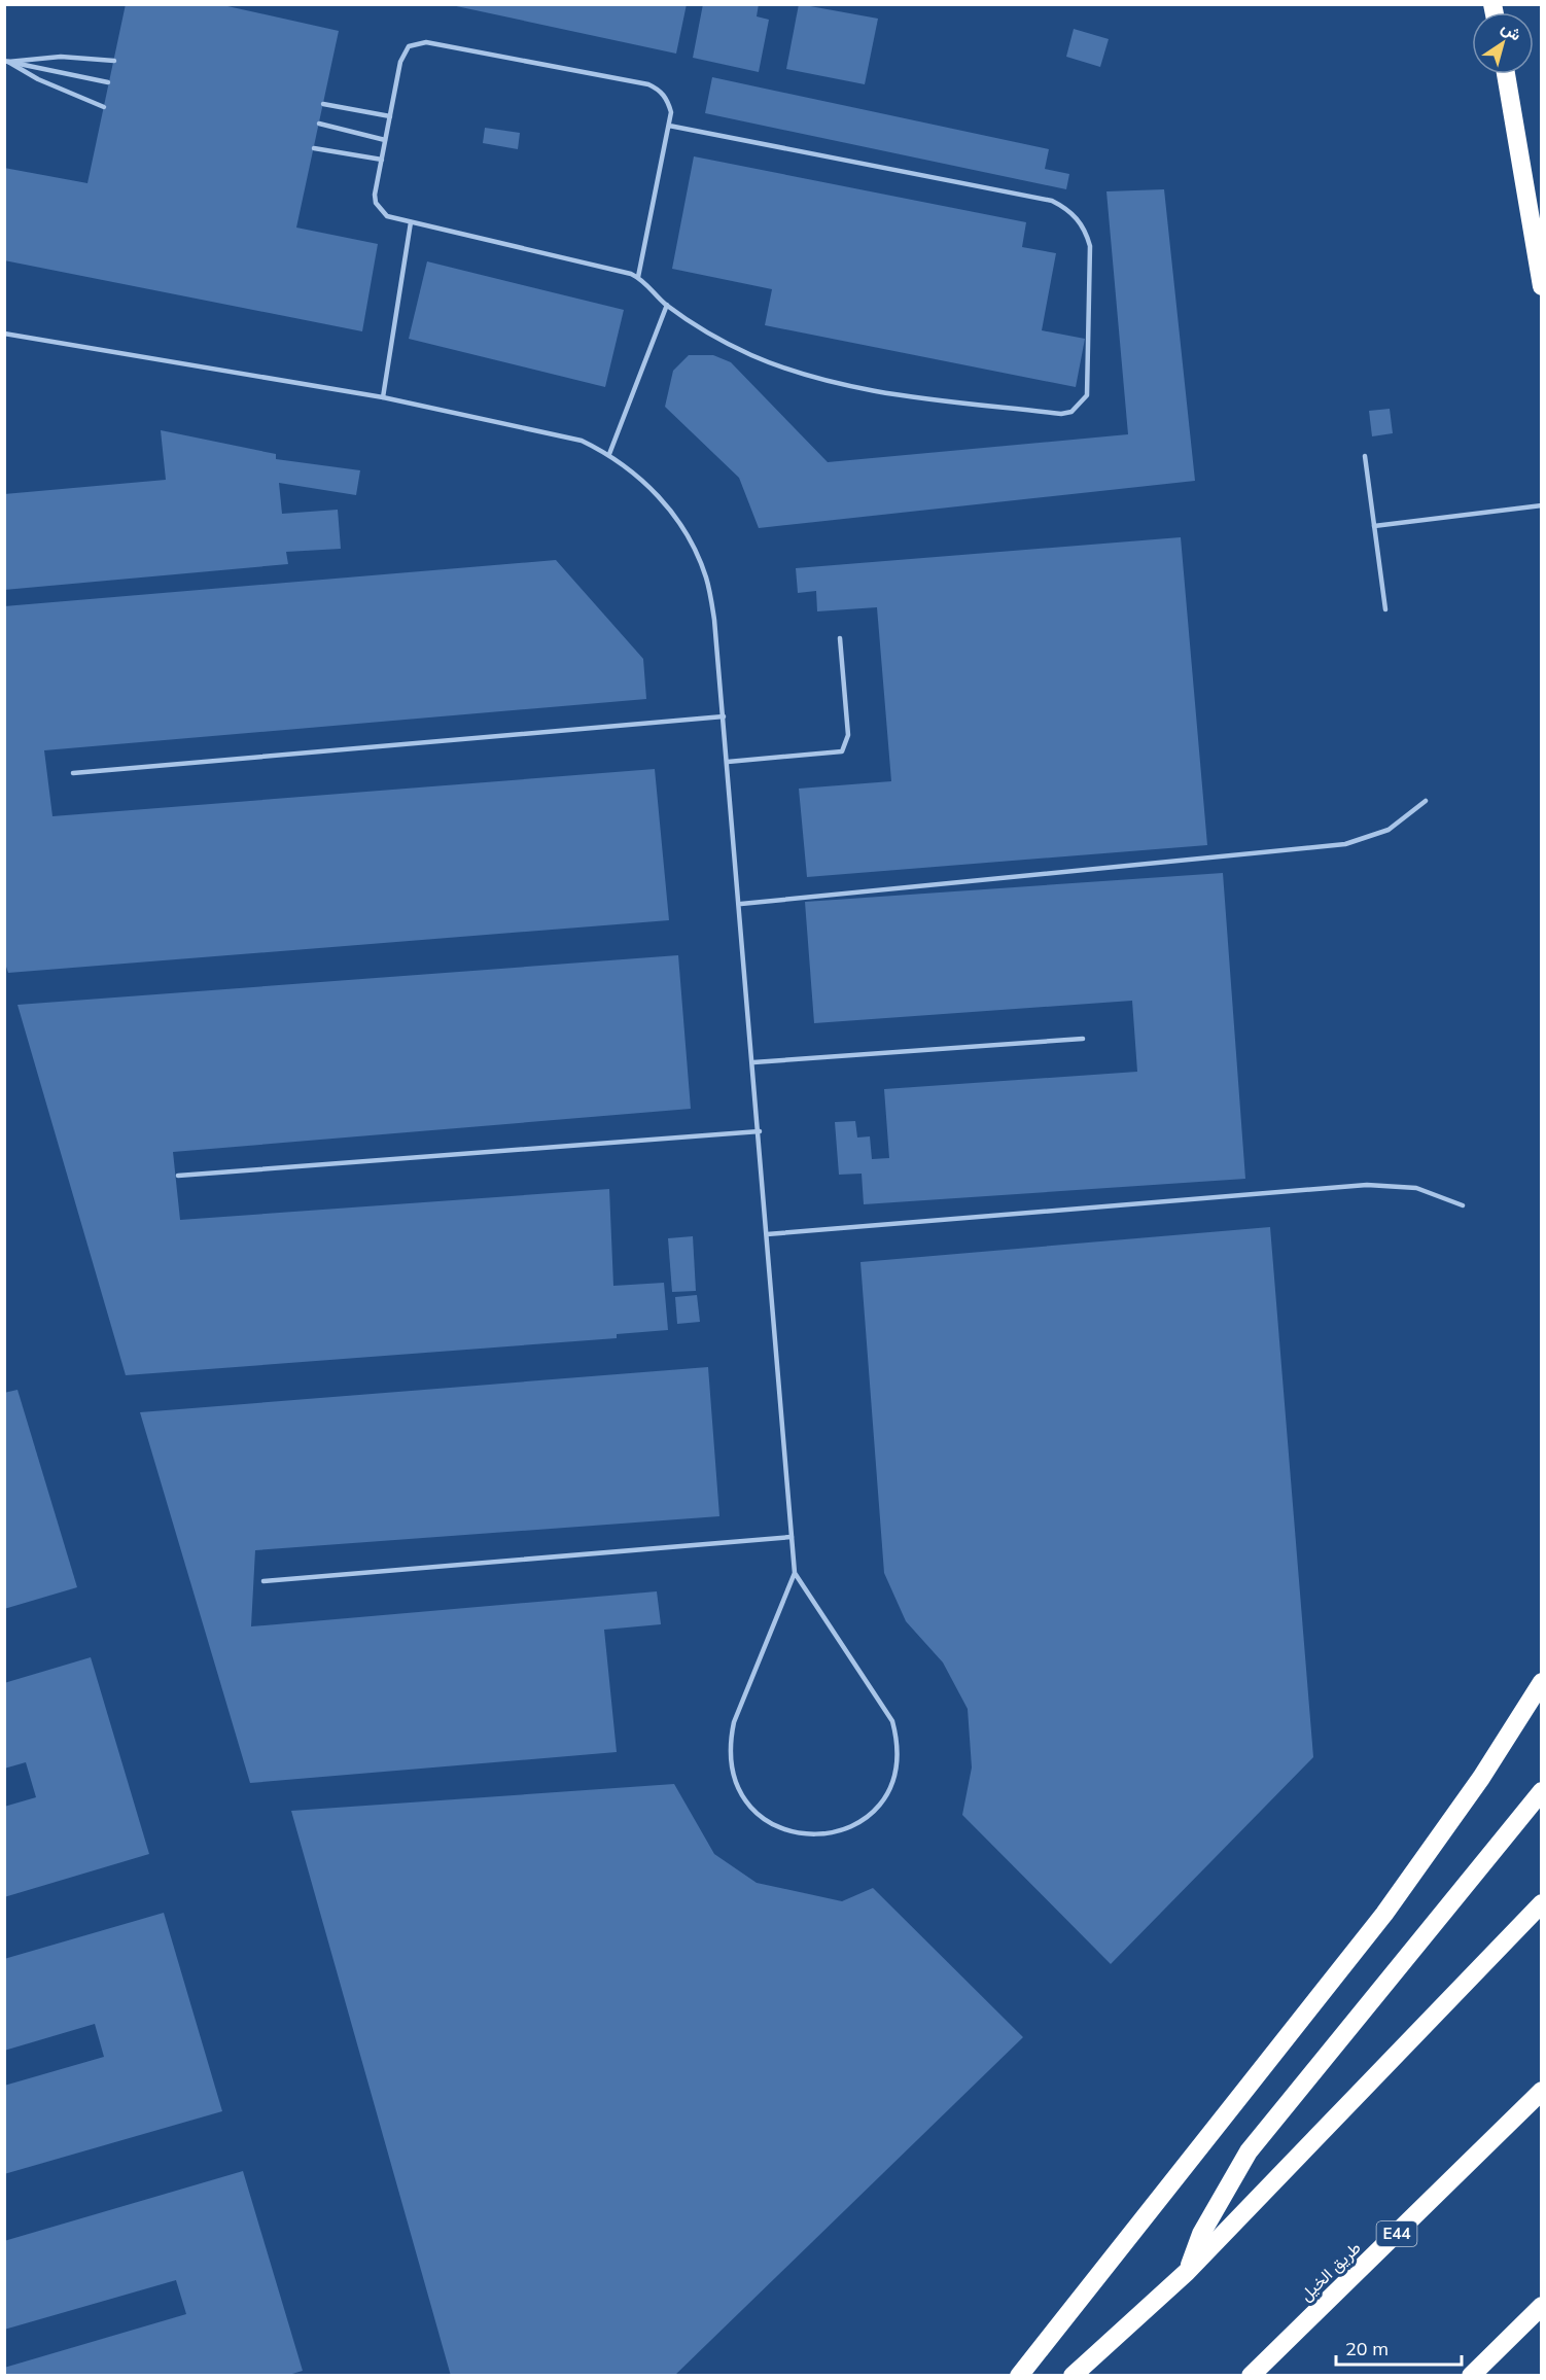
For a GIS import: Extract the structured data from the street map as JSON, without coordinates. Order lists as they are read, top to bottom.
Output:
{
  "streets": {
    "highway": ["E44", "طريق الخيل"]
  },
  "scale_bar": "20 m",
  "north": "top right"
}
